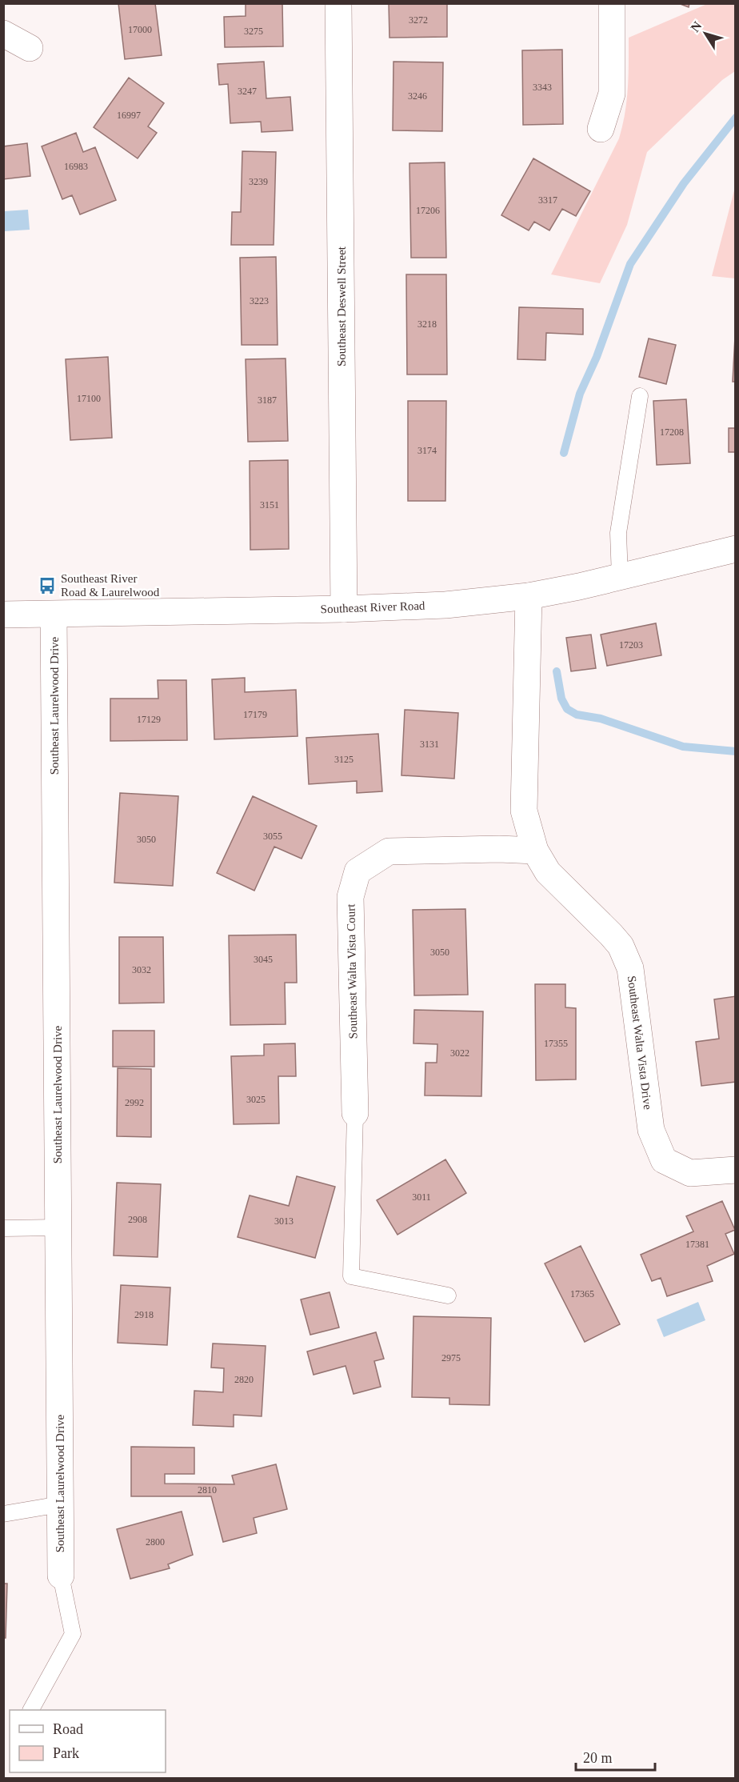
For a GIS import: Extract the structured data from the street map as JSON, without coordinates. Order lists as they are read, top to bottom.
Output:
{
  "streets": {
    "street": [
      "Southeast Deswell Street",
      "Southeast River Road",
      "Southeast Laurelwood Drive",
      "Southeast Walta Vista Court",
      "Southeast Walta Vista Drive"
    ]
  },
  "crossings": [
    ["Southeast Deswell Street", "Southeast River Road"],
    ["Southeast River Road", "Southeast Laurelwood Drive"],
    ["Southeast River Road", "Southeast Walta Vista Drive"],
    ["Southeast Walta Vista Court", "Southeast Walta Vista Drive"]
  ],
  "places": {
    "bus stop": ["Southeast River Road & Laurelwood"]
  },
  "house_numbers": [
    "3272",
    "17000",
    "3275",
    "3343",
    "3247",
    "3246",
    "16997",
    "16983",
    "3239",
    "3317",
    "17206",
    "3223",
    "3218",
    "17100",
    "3187",
    "17208",
    "3174",
    "3151",
    "17203",
    "17179",
    "17129",
    "3131",
    "3125",
    "3055",
    "3050",
    "3050",
    "3045",
    "3032",
    "17355",
    "3022",
    "3025",
    "2992",
    "3011",
    "2908",
    "3013",
    "17381",
    "17365",
    "2918",
    "2975",
    "2820",
    "2810",
    "2800"
  ],
  "legend": ["Road", "Park"],
  "scale_bar": "20 m",
  "north": "top left"
}
